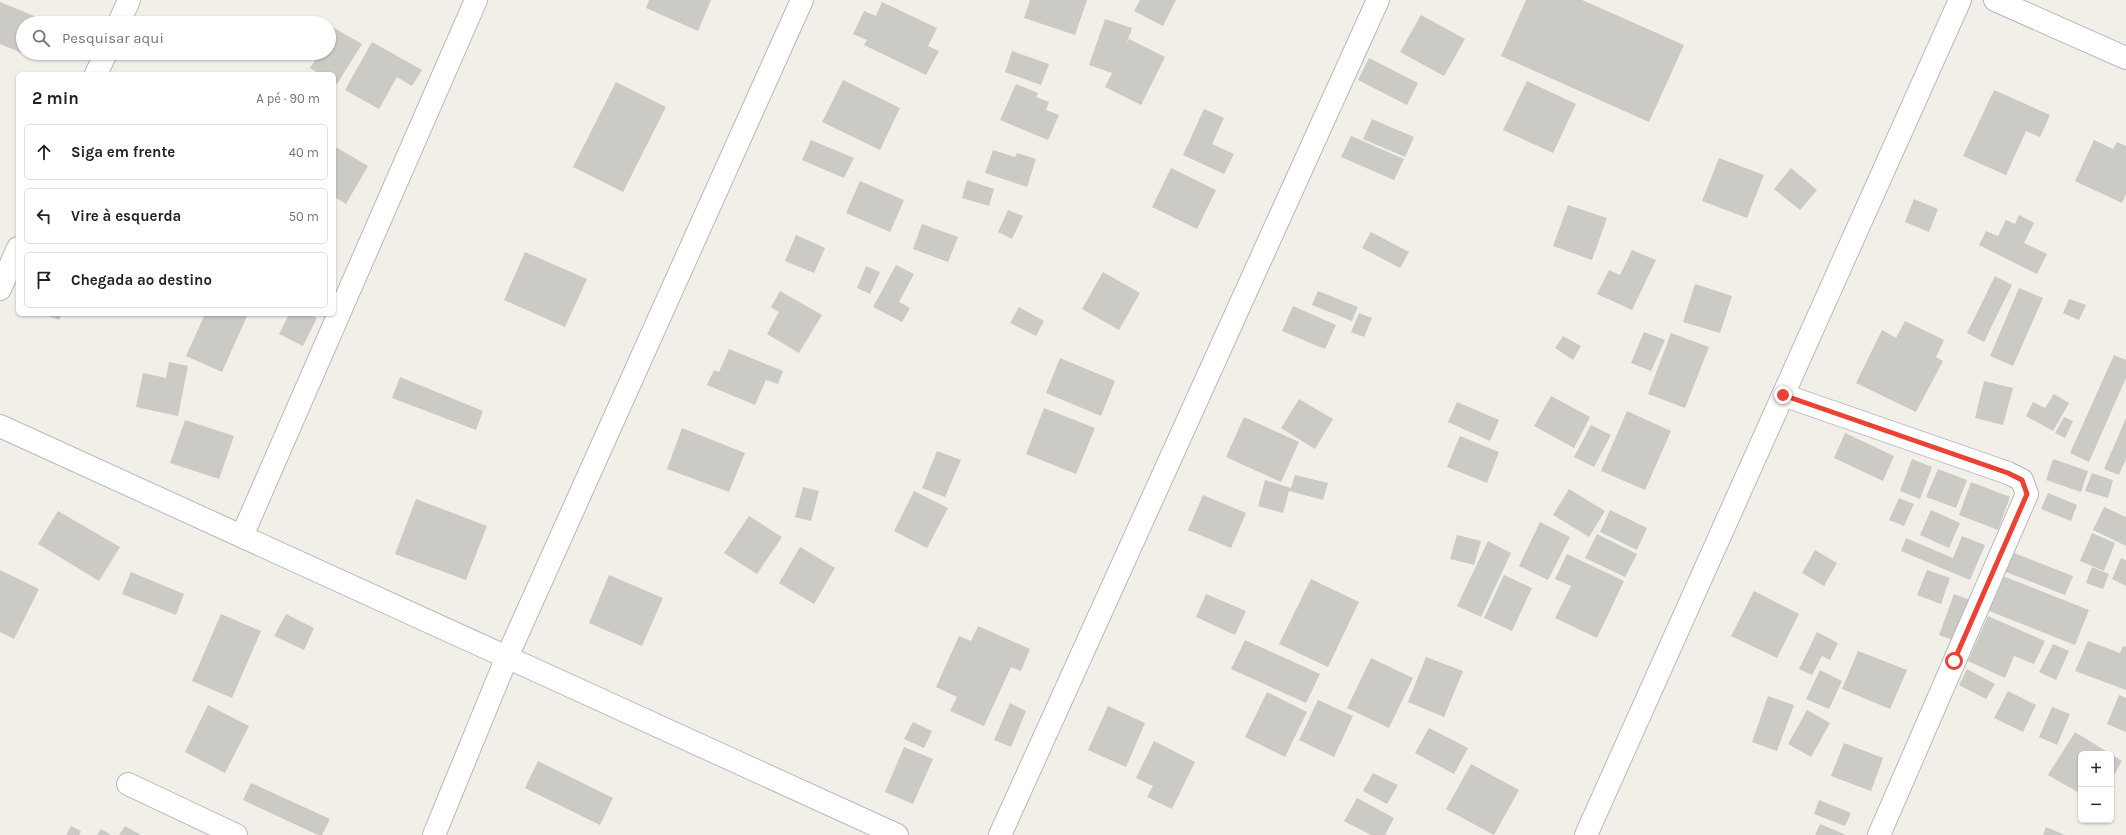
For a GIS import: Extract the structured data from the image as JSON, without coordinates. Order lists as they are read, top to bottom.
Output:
{
  "page": {
    "search": "Pesquisar aqui",
    "heading": ["2 min", "A pé · 90 m"],
    "list": [
      ["Siga em frente", "40 m"],
      ["Vire à esquerda", "50 m"],
      "Chegada ao destino"
    ],
    "map_buttons": ["+", "−"]
  }
}
